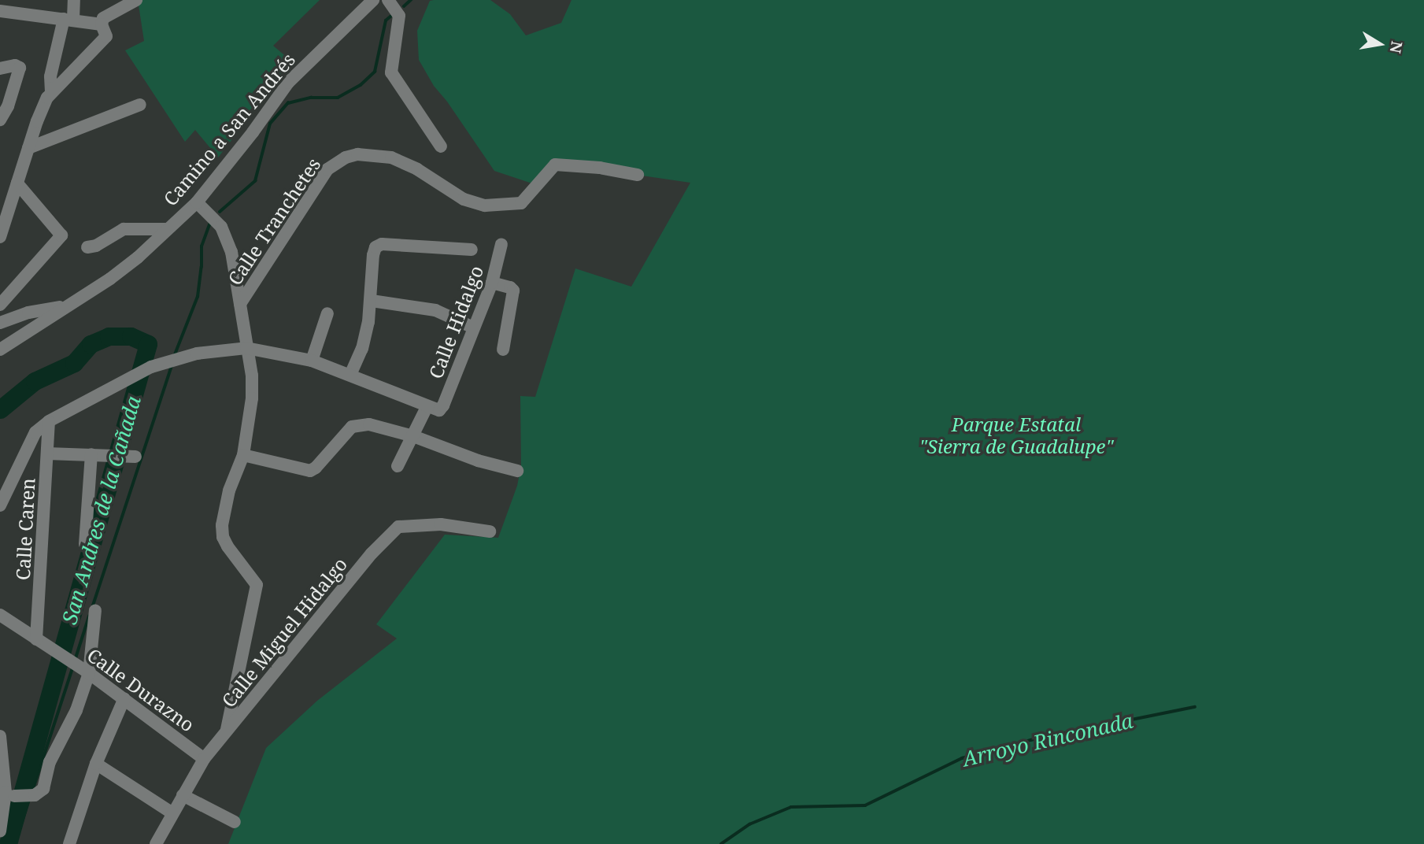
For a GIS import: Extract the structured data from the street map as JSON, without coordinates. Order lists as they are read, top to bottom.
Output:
{
  "streets": {
    "street": [
      "Camino a San Andrés",
      "Calle Tranchetes",
      "Calle Hidalgo",
      "Calle Caren",
      "Calle Miguel Hidalgo",
      "Calle Durazno"
    ]
  },
  "crossings": [
    ["Calle Caren", "Calle Durazno"],
    ["Calle Miguel Hidalgo", "Calle Durazno"]
  ],
  "water": ["San Andres de la Cañada", "Arroyo Rinconada"],
  "parks": ["Parque Estatal \"Sierra de Guadalupe\""],
  "north": "right"
}
